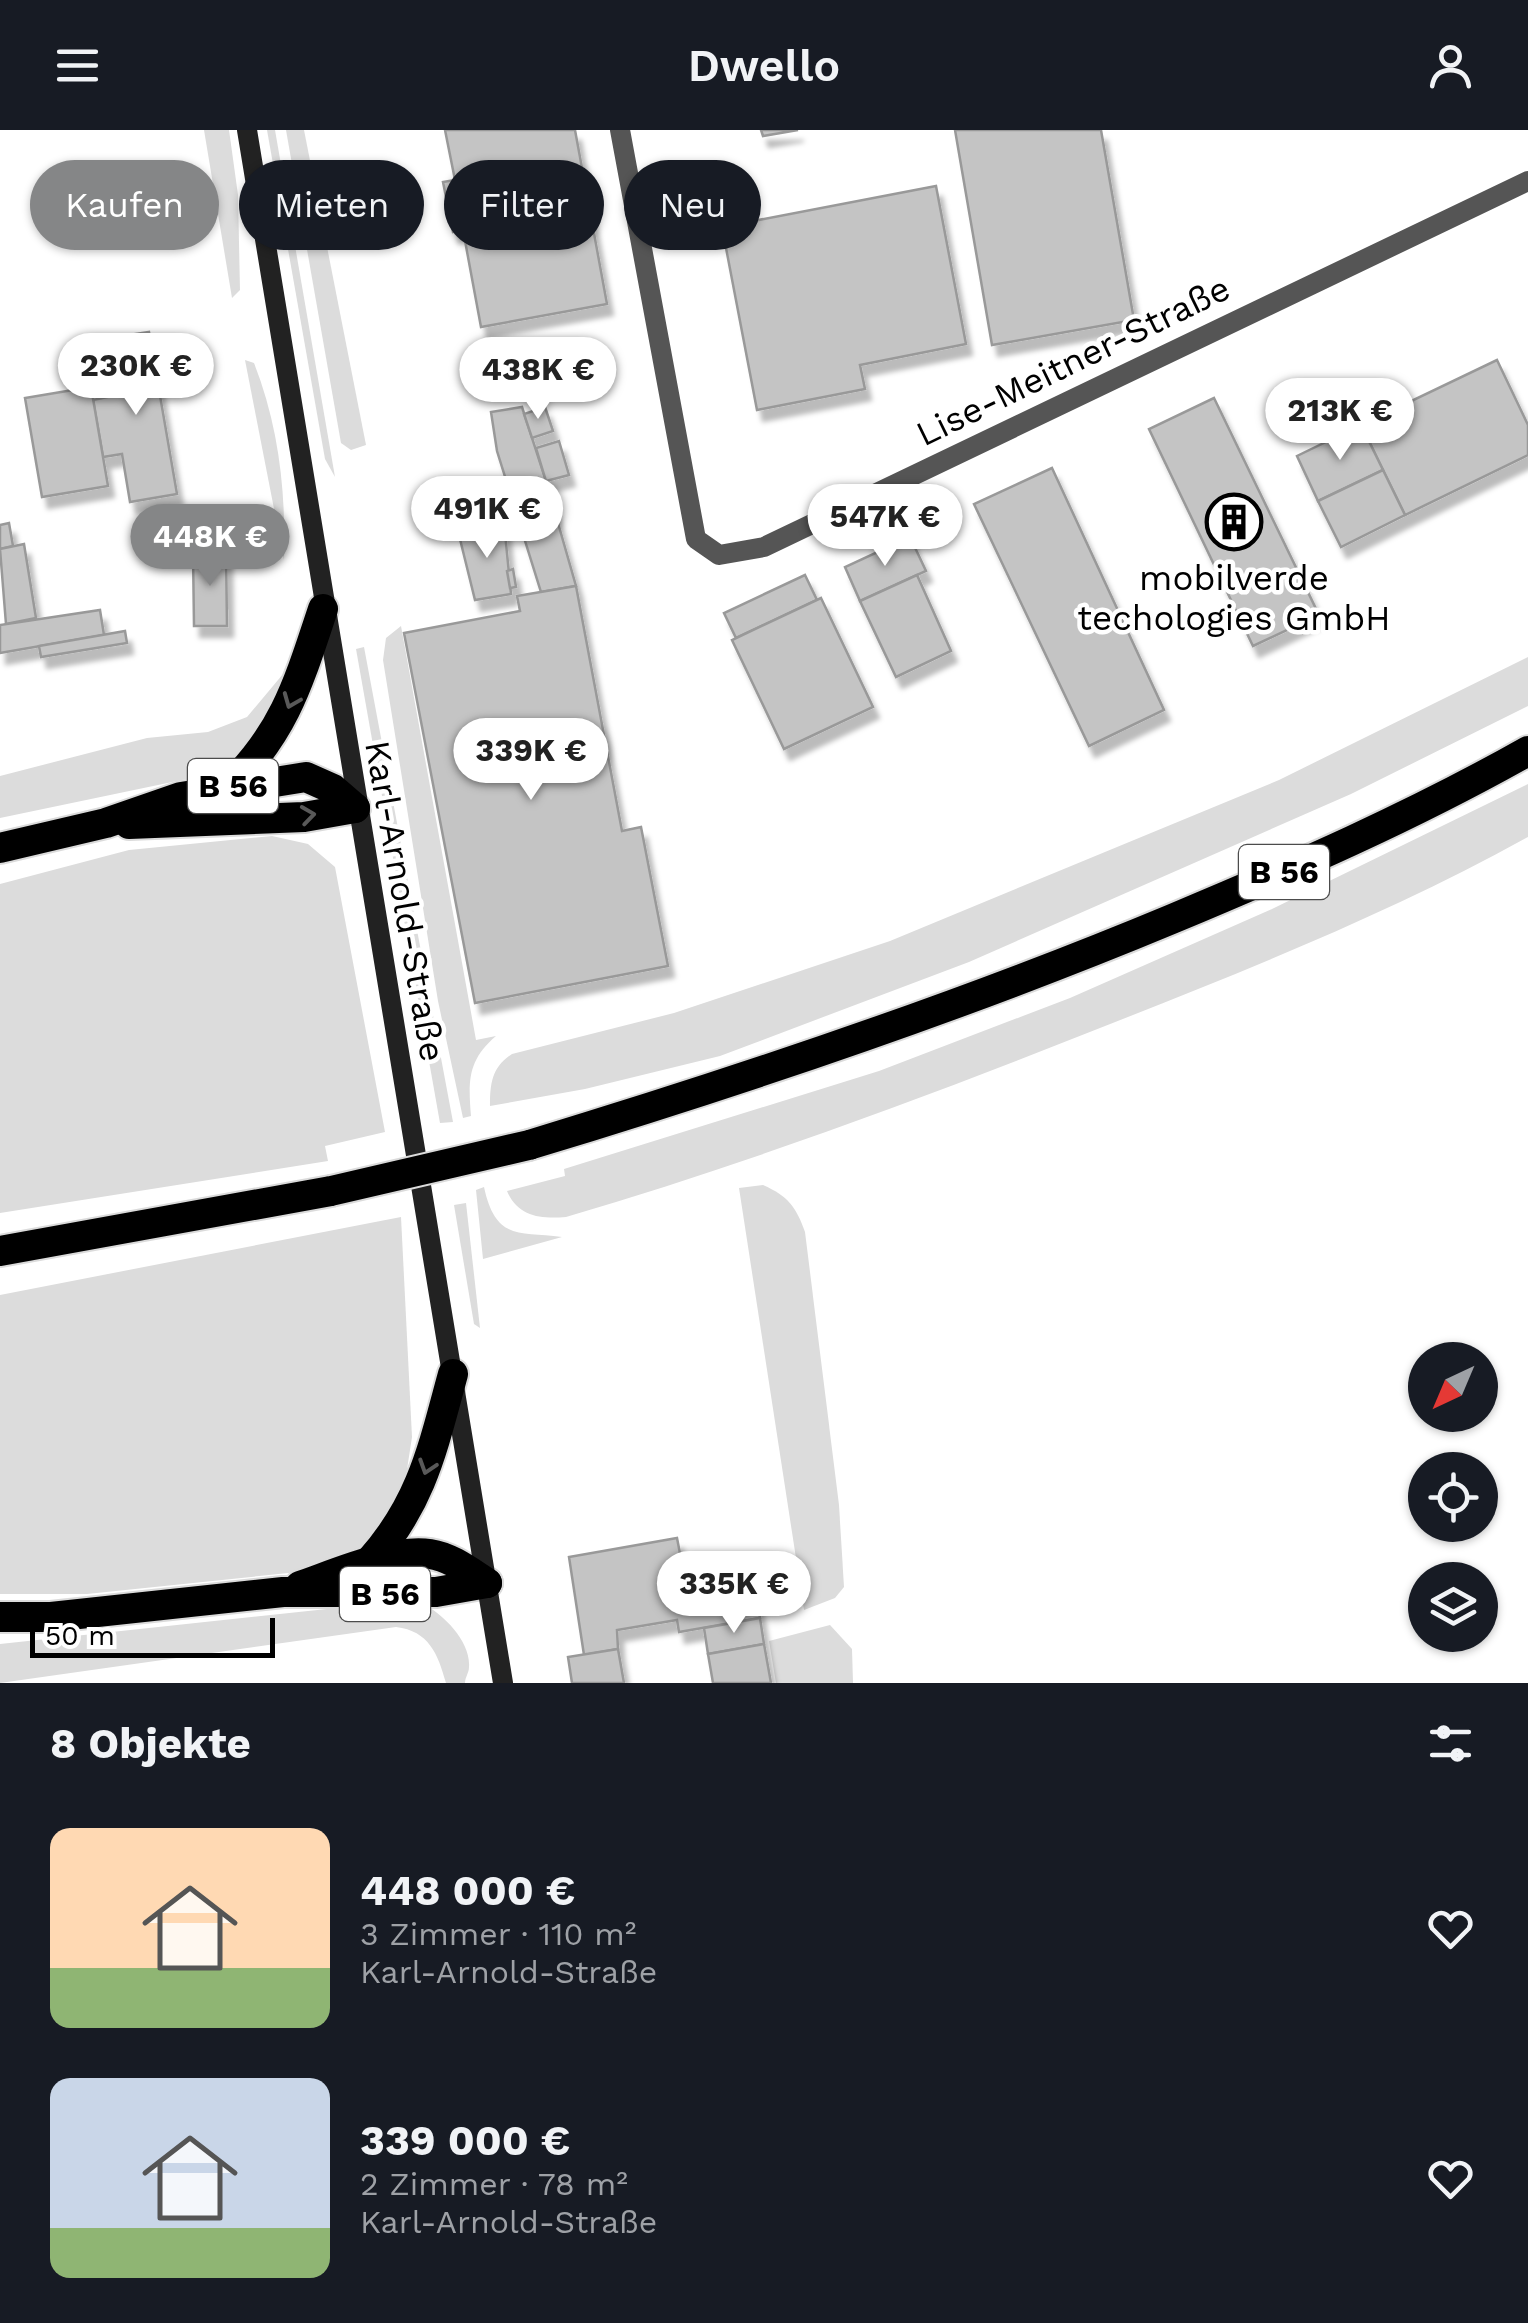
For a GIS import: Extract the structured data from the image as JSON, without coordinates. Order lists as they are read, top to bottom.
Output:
{
  "streets": {
    "highway": ["B 56"],
    "main road": ["Karl-Arnold-Straße"],
    "street": ["Lise-Meitner-Straße"]
  },
  "crossings": [
    ["B 56", "Karl-Arnold-Straße"]
  ],
  "places": {
    "building": ["mobilverde techologies GmbH"]
  },
  "scale_bar": "50 m",
  "north": "bottom left",
  "page": {
    "header": "Dwello",
    "chip": [
      "Kaufen",
      "Mieten",
      "Filter",
      "Neu"
    ],
    "price": [
      "230K €",
      "438K €",
      "213K €",
      "491K €",
      "547K €",
      "448K €",
      "339K €",
      "335K €"
    ],
    "scale": "50 m",
    "heading": "8 Objekte",
    "list": [
      {
        "name": "448 000 €",
        "note": "3 Zimmer · 110 m² · Karl-Arnold-Straße"
      },
      {
        "name": "339 000 €",
        "note": "2 Zimmer · 78 m² · Karl-Arnold-Straße"
      }
    ]
  }
}
